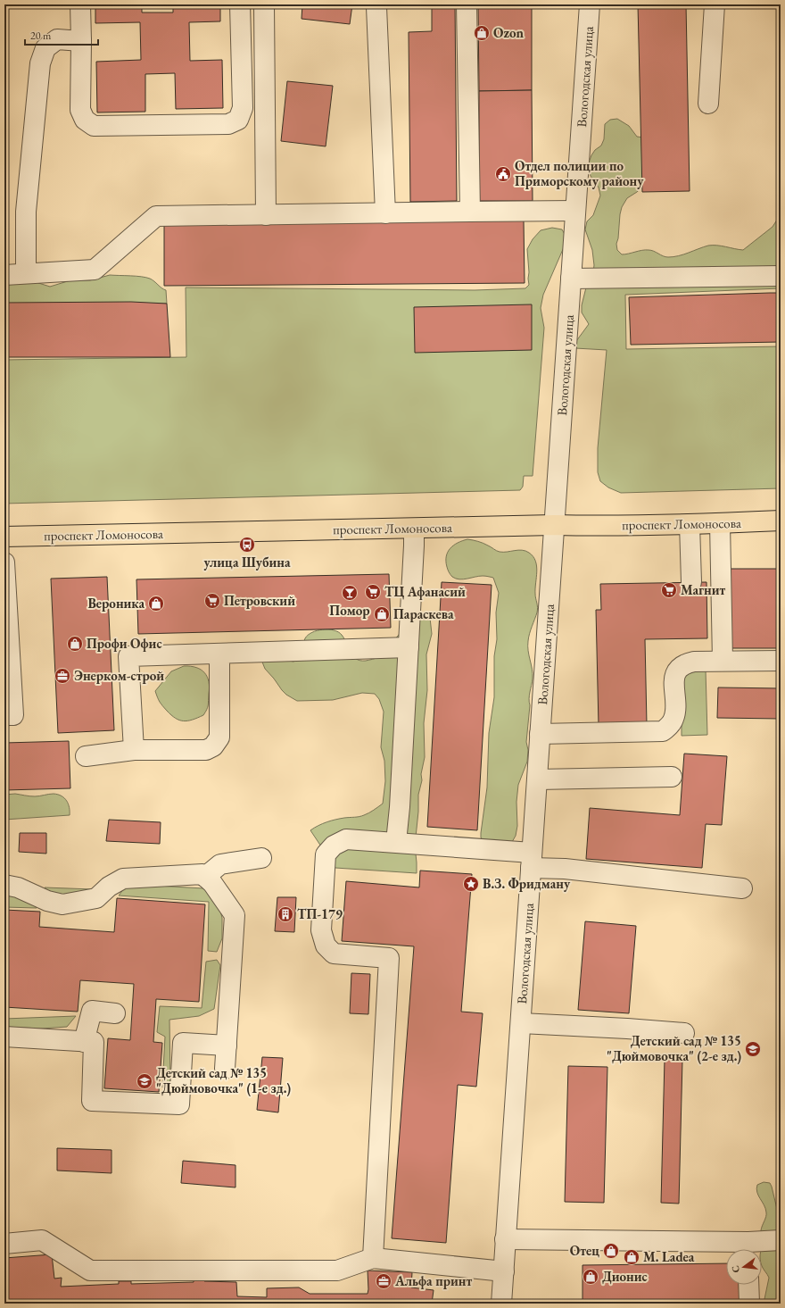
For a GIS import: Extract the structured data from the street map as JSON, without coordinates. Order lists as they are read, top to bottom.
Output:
{
  "streets": {
    "main road": ["проспект Ломоносова"],
    "street": ["Вологодская улица"]
  },
  "crossings": [
    ["Вологодская улица", "проспект Ломоносова"]
  ],
  "places": {
    "shop": [
      "Ozon",
      "Вероника",
      "Параскева",
      "Профи Офис",
      "Отец",
      "M. Ladea",
      "Дионис"
    ],
    "public building": ["Отдел полиции по Приморскому району"],
    "bus stop": ["улица Шубина"],
    "supermarket": ["Магнит", "ТЦ Афанасий", "Петровский"],
    "bar": ["Помор"],
    "office": ["Энерком-строй", "Альфа принт"],
    "place": ["В.З. Фридману"],
    "building": ["ТП-179"],
    "school or university": ["Детский сад № 135 \"Дюймовочка\" (2-е зд.)", "Детский сад № 135 \"Дюймовочка\" (1-е зд.)"]
  },
  "scale_bar": "20 m",
  "north": "left"
}
